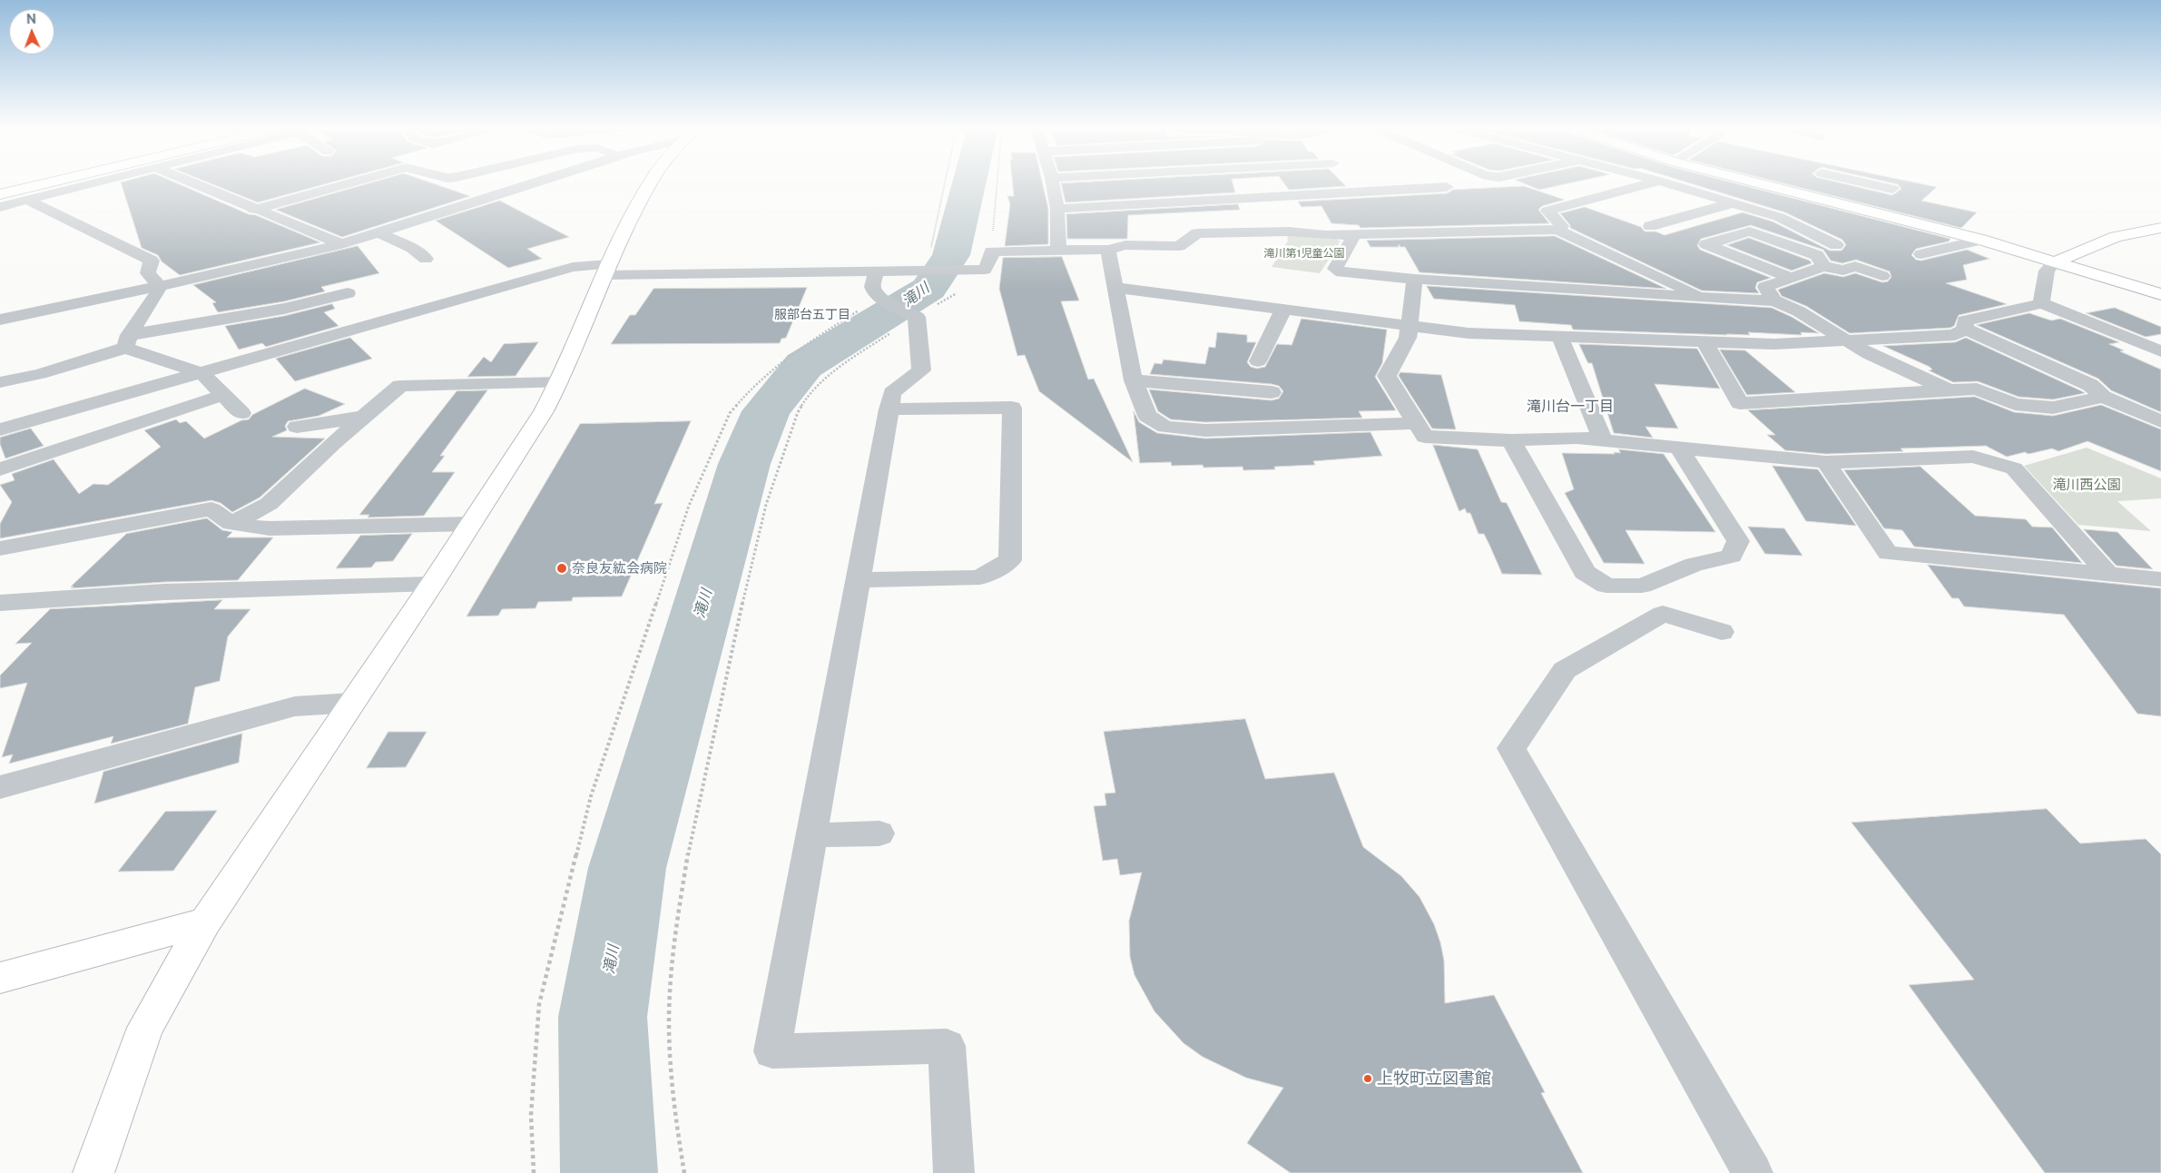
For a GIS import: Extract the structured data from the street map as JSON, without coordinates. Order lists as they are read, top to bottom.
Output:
{
  "districts": ["服部台五丁目", "滝川台一丁目"],
  "water": ["滝川"],
  "parks": ["滝川第1児童公園", "滝川西公園"],
  "places": ["奈良友紘会病院", "上牧町立図書館"],
  "north": "top"
}
